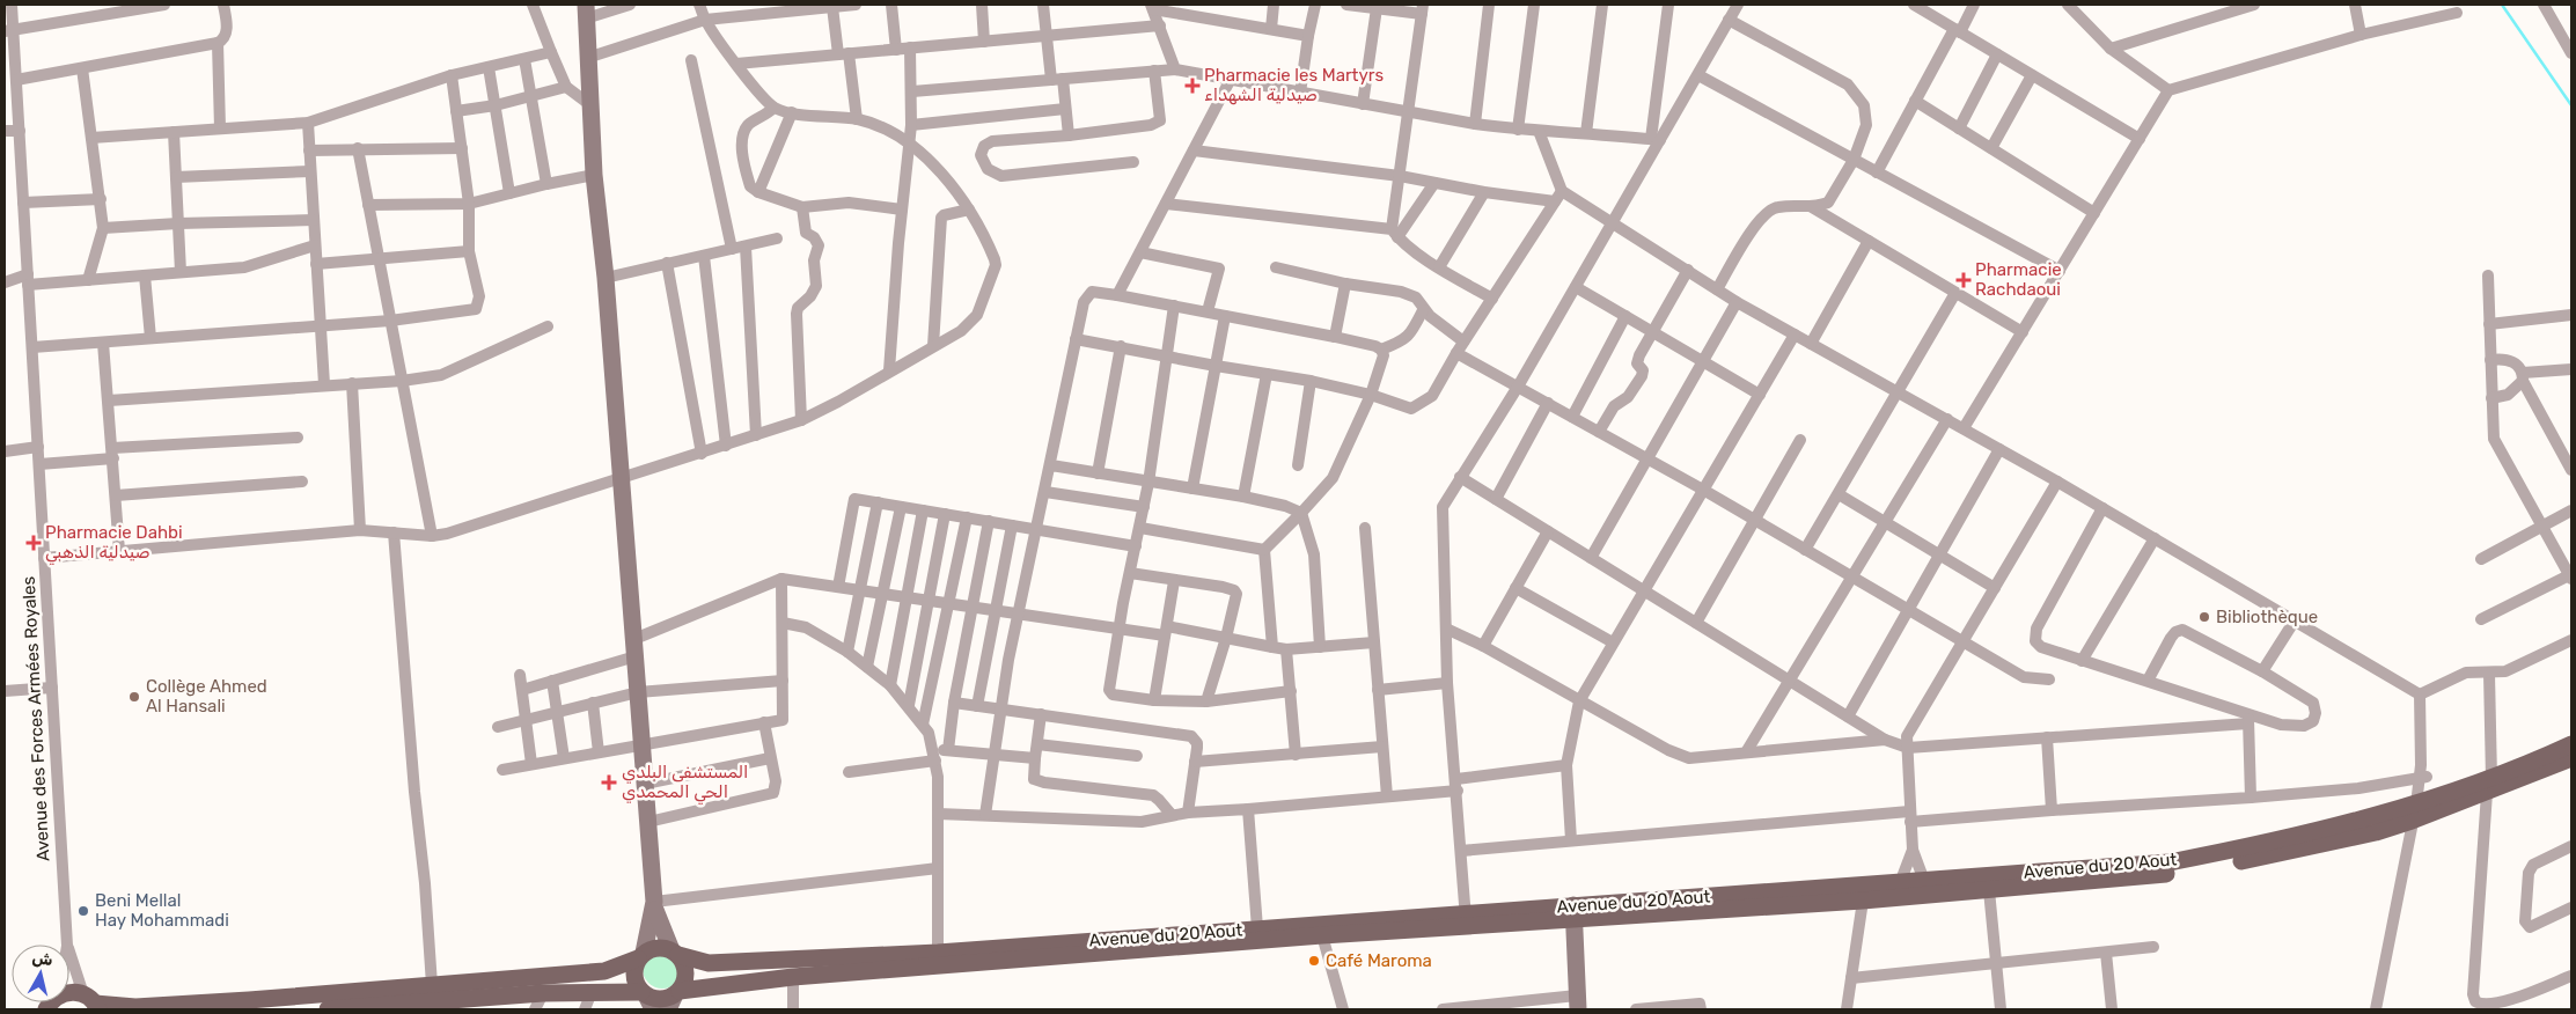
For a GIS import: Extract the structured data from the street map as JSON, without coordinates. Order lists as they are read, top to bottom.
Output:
{
  "streets": {
    "main road": ["Avenue du 20 Aout"],
    "street": ["Avenue des Forces Armées Royales"]
  },
  "places": {
    "health": [
      "Pharmacie les Martyrs صيدلية الشهداء",
      "Pharmacie Rachdaoui",
      "Pharmacie Dahbi صيدلية الذهبي",
      "المستشفى البلدي الحي المحمدي"
    ],
    "other": [
      "Bibliothèque",
      "Collège Ahmed Al Hansali",
      "Beni Mellal Hay Mohammadi",
      "Café Maroma"
    ]
  },
  "north": "top"
}
